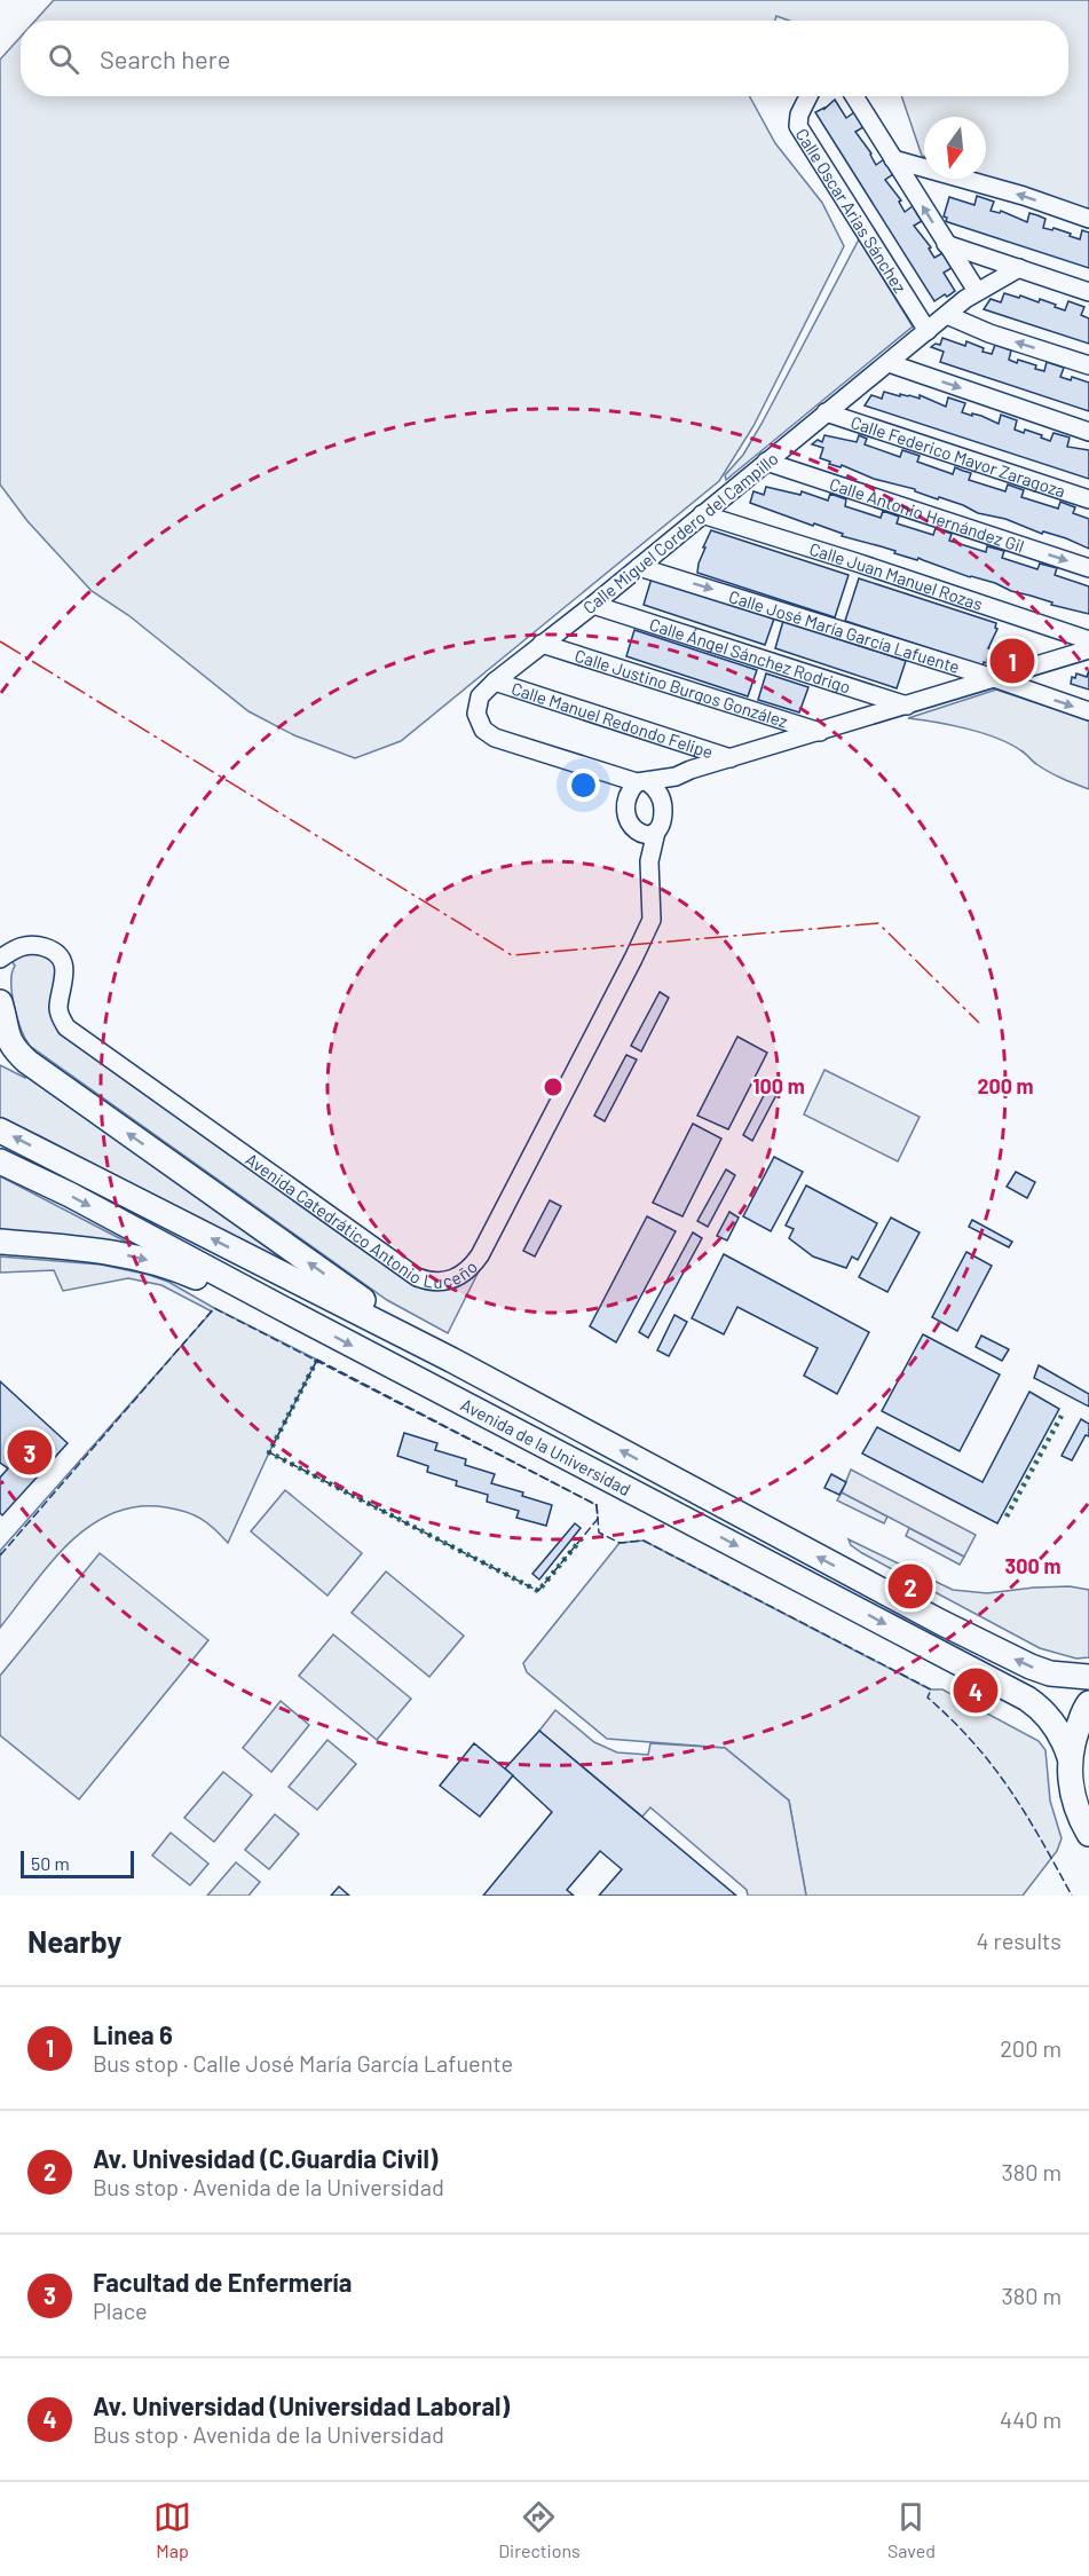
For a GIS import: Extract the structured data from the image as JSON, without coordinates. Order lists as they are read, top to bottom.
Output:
{
  "streets": {
    "highway": ["Avenida de la Universidad"],
    "street": [
      "Calle Oscar Arias Sánchez",
      "Calle Federico Mayor Zaragoza",
      "Calle Antonio Hernández Gil",
      "Calle Miguel Cordero del Campillo",
      "Calle Juan Manuel Rozas",
      "Calle José María García Lafuente",
      "Calle Ángel Sánchez Rodrigo",
      "Calle Justino Burgos González",
      "Calle Manuel Redondo Felipe",
      "Avenida Catedrático Antonio Luceño"
    ]
  },
  "crossings": [
    ["Calle Oscar Arias Sánchez", "Calle Miguel Cordero del Campillo"],
    ["Calle Federico Mayor Zaragoza", "Calle Miguel Cordero del Campillo"],
    ["Calle Antonio Hernández Gil", "Calle Miguel Cordero del Campillo"],
    ["Calle Miguel Cordero del Campillo", "Calle Juan Manuel Rozas"],
    ["Calle Miguel Cordero del Campillo", "Calle José María García Lafuente"],
    ["Calle Miguel Cordero del Campillo", "Calle Ángel Sánchez Rodrigo"],
    ["Calle Miguel Cordero del Campillo", "Calle Justino Burgos González"],
    ["Calle Miguel Cordero del Campillo", "Calle Manuel Redondo Felipe"],
    ["Calle Miguel Cordero del Campillo", "Avenida Catedrático Antonio Luceño"]
  ],
  "one_way": ["Calle José María García Lafuente"],
  "scale_bar": "50 m",
  "north": "bottom",
  "page": {
    "search": "Search here",
    "pins": [
      "1",
      "3",
      "2",
      "4"
    ],
    "scale": "50 m",
    "heading": ["Nearby", "4 results"],
    "list": [
      {
        "mark": "1",
        "name": "Linea 6",
        "note": "Bus stop · Calle José María García Lafuente",
        "value": "200 m"
      },
      {
        "mark": "2",
        "name": "Av. Univesidad (C.Guardia Civil)",
        "note": "Bus stop · Avenida de la Universidad",
        "value": "380 m"
      },
      {
        "mark": "3",
        "name": "Facultad de Enfermería",
        "note": "Place",
        "value": "380 m"
      },
      {
        "mark": "4",
        "name": "Av. Universidad (Universidad Laboral)",
        "note": "Bus stop · Avenida de la Universidad",
        "value": "440 m"
      }
    ],
    "nav": ["Map", "Directions", "Saved"]
  },
  "rings": ["100 m", "200 m", "300 m"]
}
